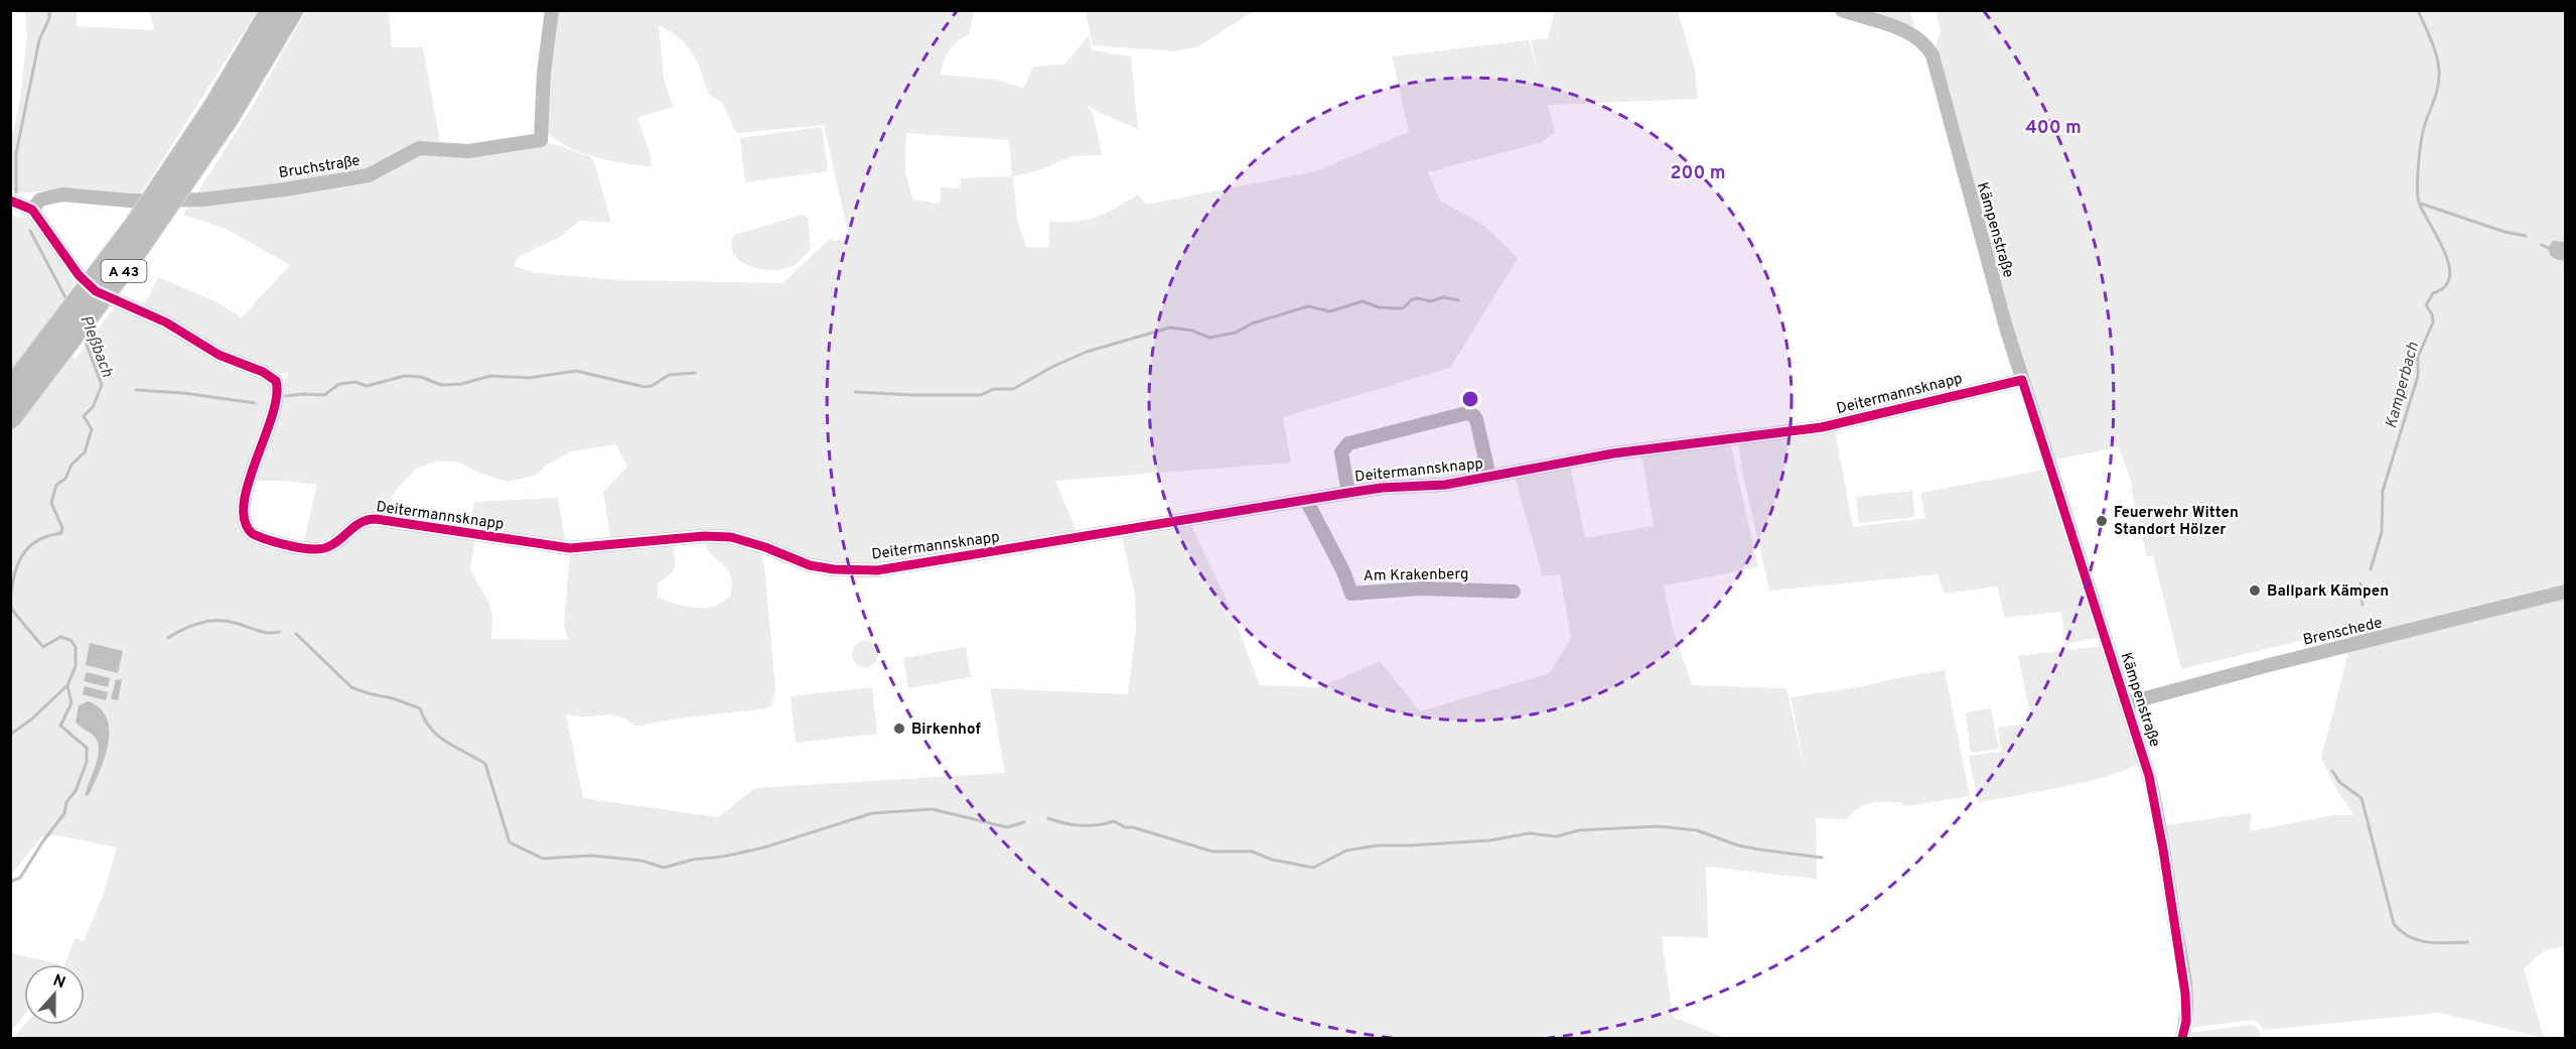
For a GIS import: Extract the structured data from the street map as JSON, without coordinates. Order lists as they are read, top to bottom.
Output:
{
  "streets": {
    "highway": ["A 43"],
    "street": [
      "Bruchstraße",
      "Kämpenstraße",
      "Deitermannsknapp",
      "Am Krakenberg",
      "Brenschede"
    ]
  },
  "crossings": [
    ["Bruchstraße", "Deitermannsknapp"],
    ["Kämpenstraße", "Deitermannsknapp"],
    ["Kämpenstraße", "Brenschede"],
    ["Deitermannsknapp", "Am Krakenberg"]
  ],
  "water": ["Pleßbach", "Kamperbach"],
  "places": ["Feuerwehr Witten Standort Hölzer", "Ballpark Kämpen", "Birkenhof"],
  "north": "top",
  "rings": ["400 m", "200 m"]
}
